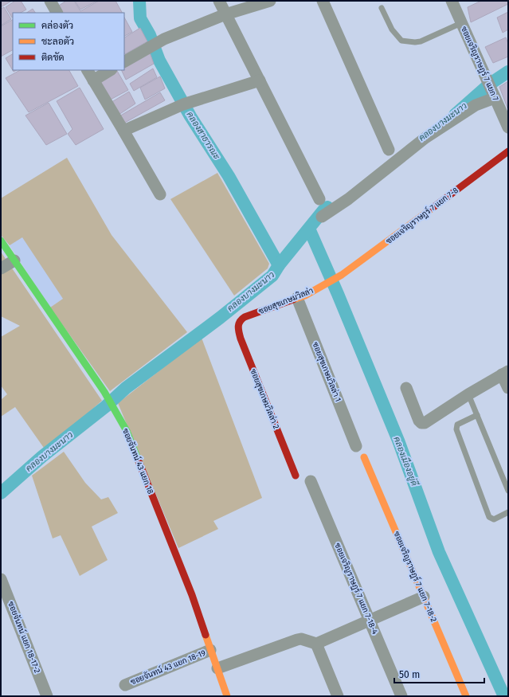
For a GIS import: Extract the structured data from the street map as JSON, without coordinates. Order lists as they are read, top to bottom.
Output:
{
  "streets": {
    "street": [
      "ซอยเจริญราษฎร์ 7 แยก 7",
      "ซอยเจริญราษฎร์ 7 แยก 7-8",
      "ซอยสุขเกษมวิลล่า",
      "ซอยสุขเกษมวิลล่า 1",
      "ซอยสุขเกษมวิลล่า 2",
      "ซอยจันทน์ 43 แยก 18",
      "ซอยเจริญราษฎร์ 7 แยก 7-18-2",
      "ซอยเจริญราษฎร์ 7 แยก 7-18-4",
      "ซอยจันทน์ แยก 18-17-2",
      "ซอยจันทน์ 43 แยก 18-19"
    ]
  },
  "crossings": [
    ["ซอยเจริญราษฎร์ 7 แยก 7-8", "ซอยสุขเกษมวิลล่า"],
    ["ซอยสุขเกษมวิลล่า", "ซอยสุขเกษมวิลล่า 1"],
    ["ซอยสุขเกษมวิลล่า", "ซอยสุขเกษมวิลล่า 2"],
    ["ซอยจันทน์ 43 แยก 18", "ซอยจันทน์ 43 แยก 18-19"]
  ],
  "water": ["คลองบางมะนาว", "คลองสาธารณะ", "คลองเมืองอยู่ดี"],
  "legend": ["คล่องตัว", "ชะลอตัว", "ติดขัด"],
  "scale_bar": "50 m"
}
